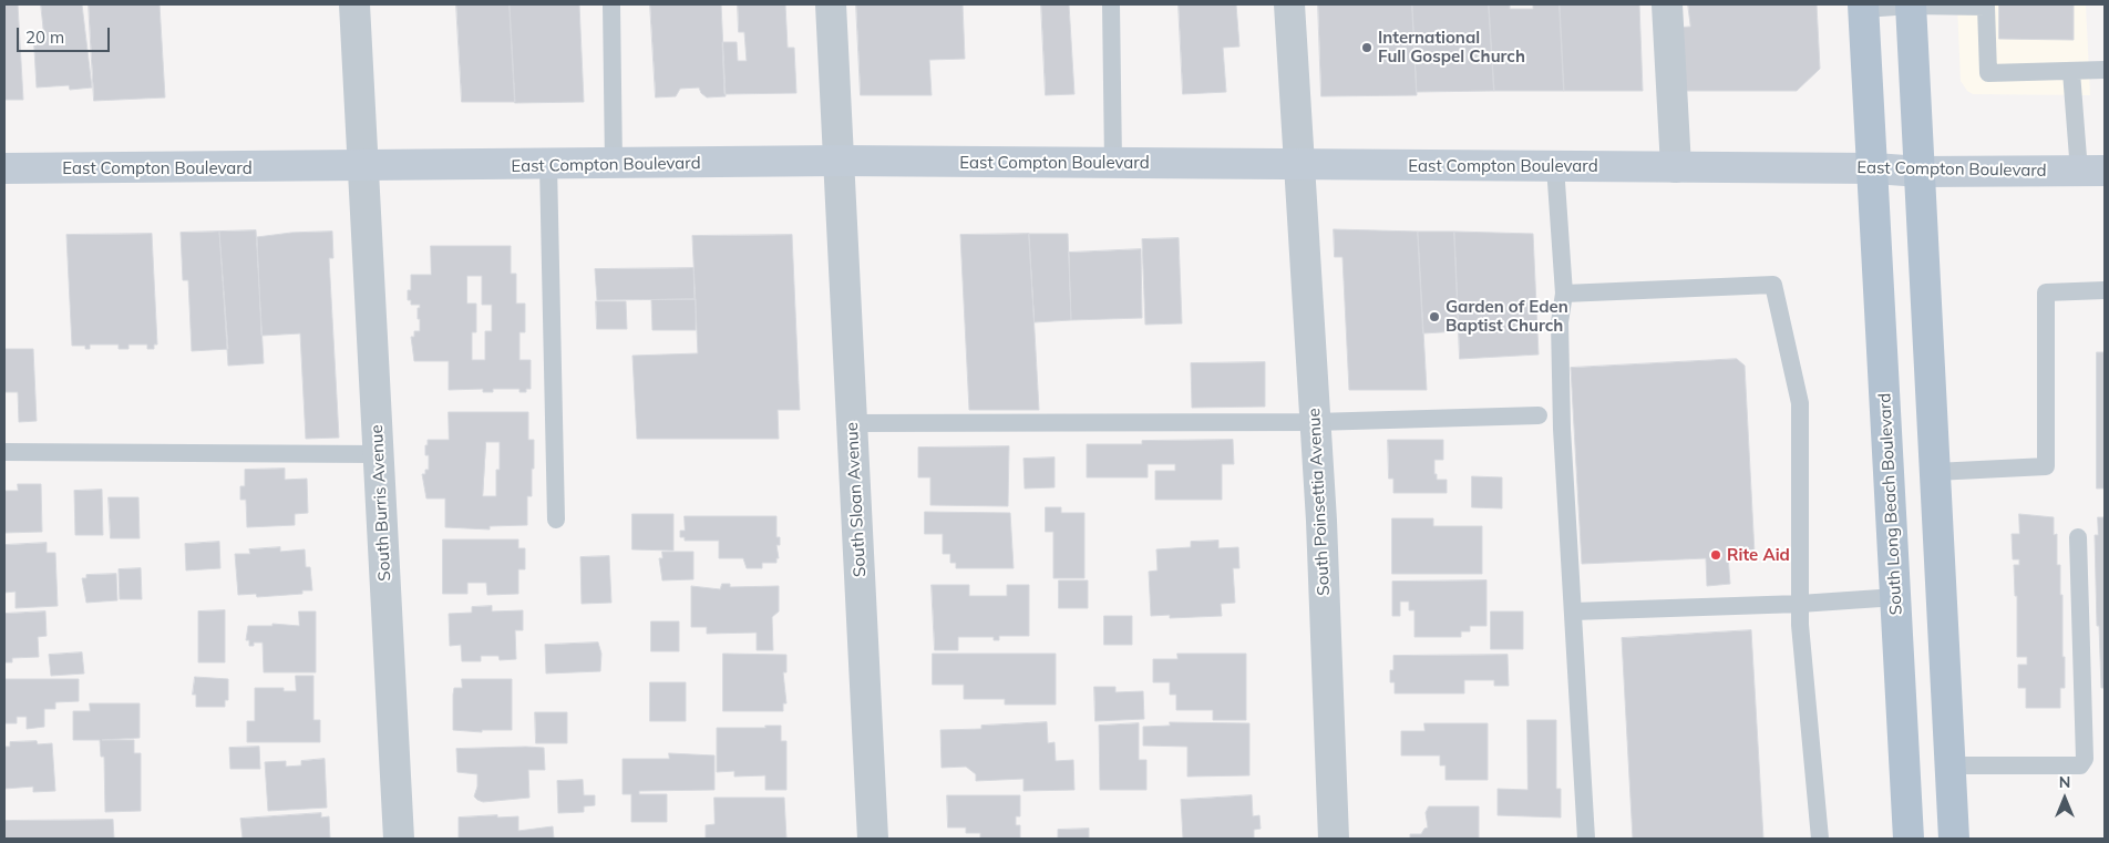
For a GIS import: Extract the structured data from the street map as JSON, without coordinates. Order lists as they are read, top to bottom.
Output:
{
  "streets": {
    "main road": ["East Compton Boulevard", "South Long Beach Boulevard"],
    "street": ["South Sloan Avenue", "South Poinsettia Avenue", "South Burris Avenue"]
  },
  "crossings": [
    ["East Compton Boulevard", "South Sloan Avenue"],
    ["East Compton Boulevard", "South Poinsettia Avenue"],
    ["East Compton Boulevard", "South Burris Avenue"],
    ["East Compton Boulevard", "South Long Beach Boulevard"]
  ],
  "places": ["International Full Gospel Church", "Garden of Eden Baptist Church", "Rite Aid"],
  "scale_bar": "20 m",
  "north": "top"
}
